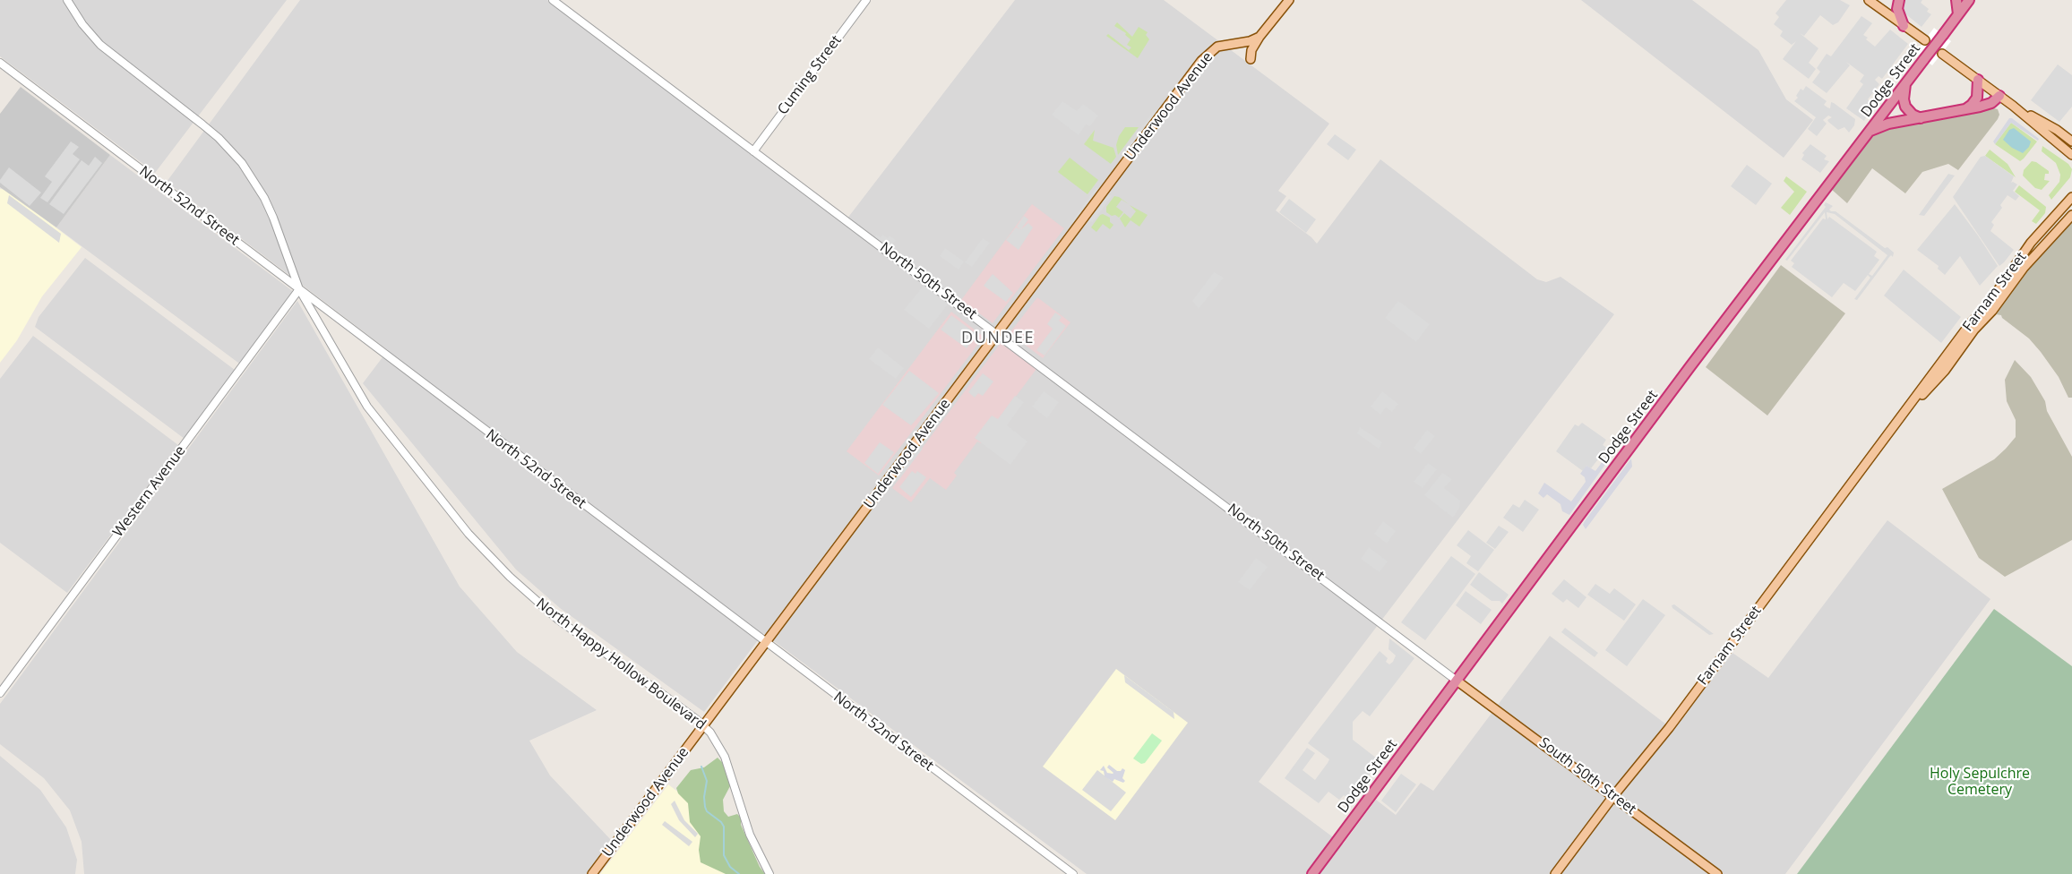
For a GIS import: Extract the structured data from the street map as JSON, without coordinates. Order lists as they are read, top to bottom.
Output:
{
  "streets": {
    "highway": ["Dodge Street"],
    "main road": ["Underwood Avenue", "Farnam Street", "South 50th Street"],
    "street": [
      "Cuming Street",
      "North 52nd Street",
      "North 50th Street",
      "Western Avenue",
      "North Happy Hollow Boulevard"
    ]
  },
  "crossings": [
    ["Cuming Street", "North 50th Street"],
    ["Dodge Street", "North 50th Street"],
    ["Dodge Street", "South 50th Street"],
    ["Underwood Avenue", "North 52nd Street"],
    ["Underwood Avenue", "North 50th Street"],
    ["Underwood Avenue", "North Happy Hollow Boulevard"],
    ["North 52nd Street", "Western Avenue"],
    ["North 52nd Street", "North Happy Hollow Boulevard"],
    ["North 50th Street", "South 50th Street"],
    ["Farnam Street", "South 50th Street"],
    ["Western Avenue", "North Happy Hollow Boulevard"]
  ],
  "districts": ["DUNDEE"],
  "parks": ["Holy Sepulchre Cemetery"]
}
